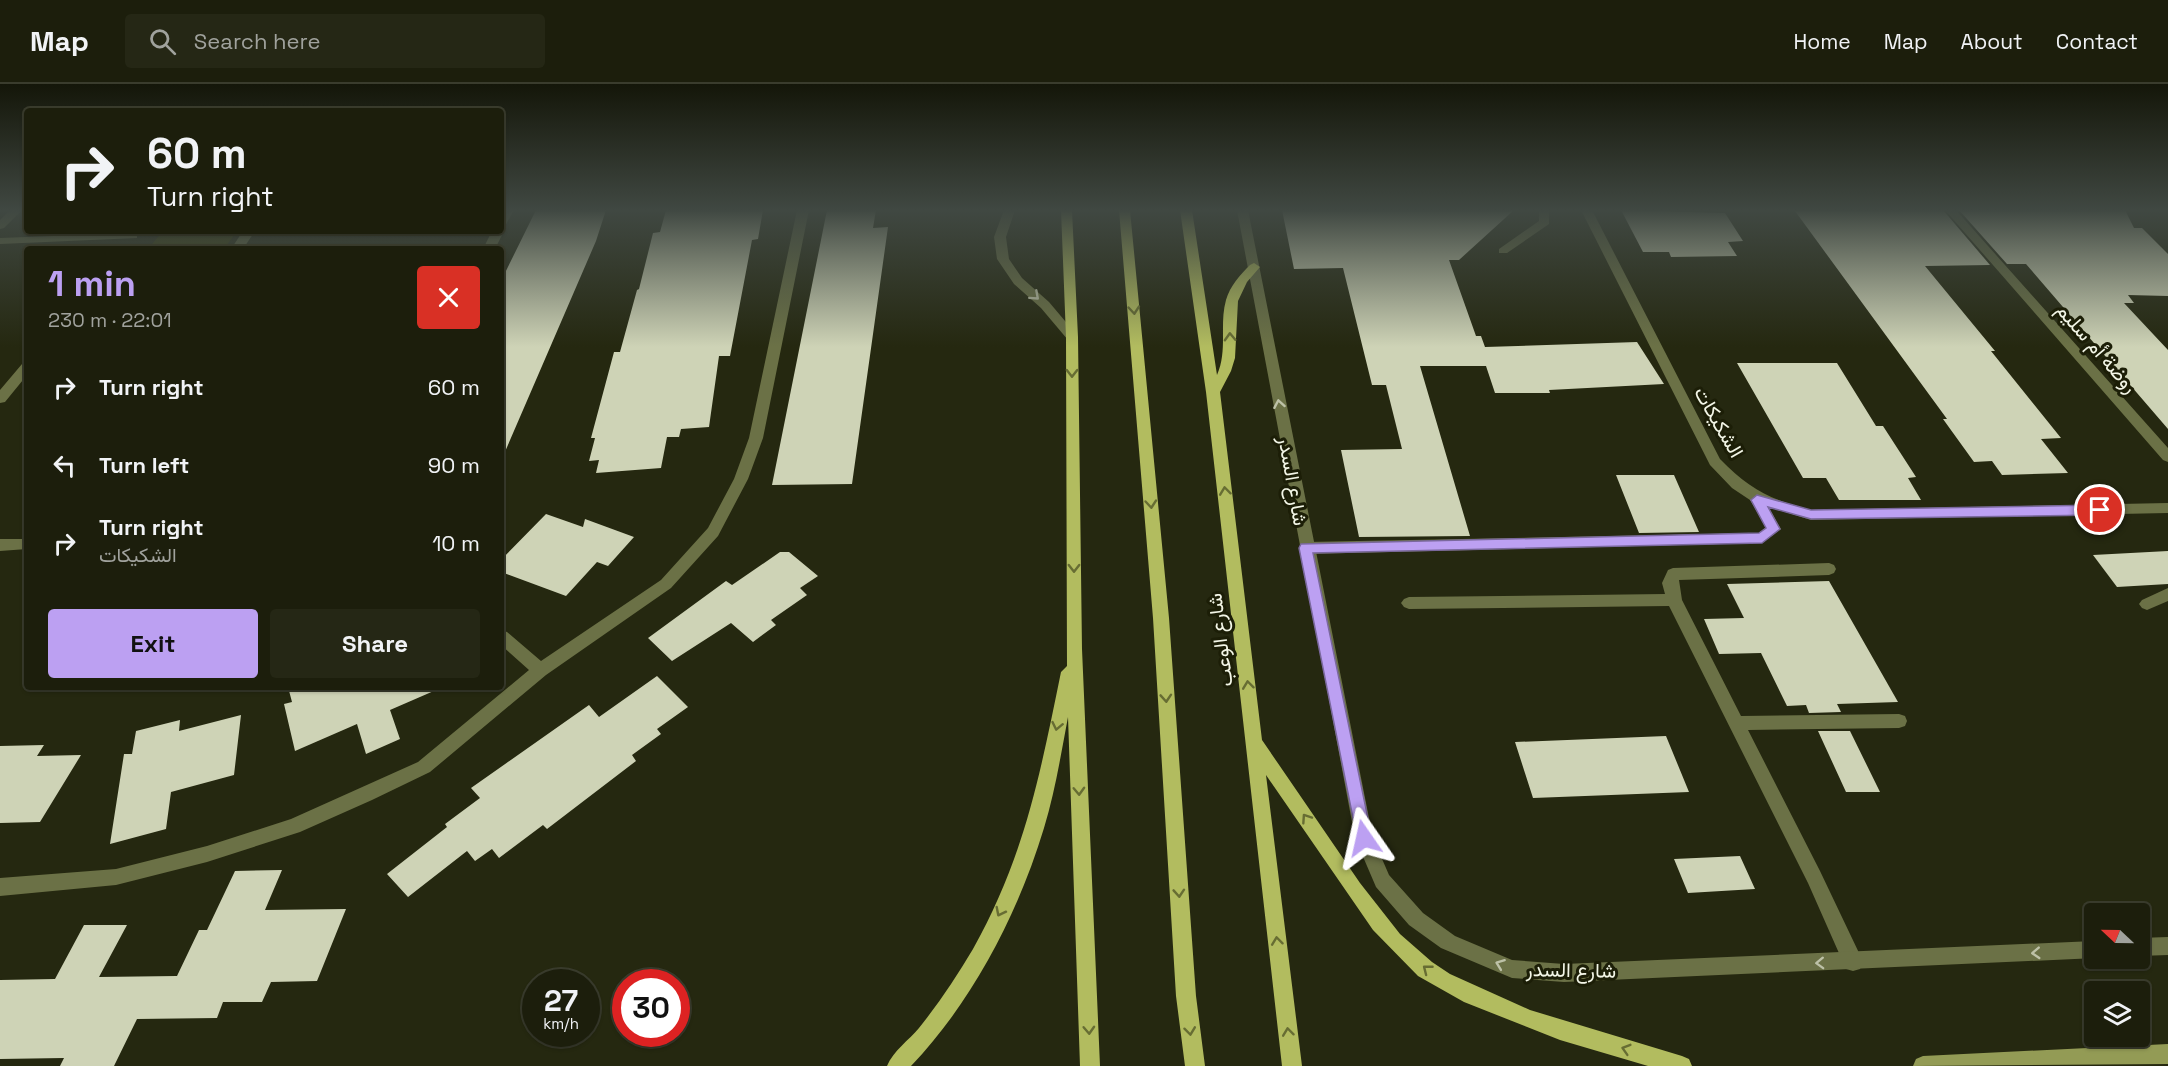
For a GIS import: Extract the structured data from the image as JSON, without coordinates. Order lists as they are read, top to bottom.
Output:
{
  "streets": {
    "main road": ["شارع الوعب"],
    "street": ["روضة أم سليم", "الشكيكات", "شارع السدر"]
  },
  "north": "left",
  "page": {
    "header": "Map",
    "search": "Search here",
    "nav": [
      "Home",
      "Map",
      "About",
      "Contact"
    ],
    "turn": ["60 m", "Turn right"],
    "heading": ["1 min", "230 m · 22:01"],
    "list": [
      {
        "name": "Turn right",
        "value": "60 m"
      },
      {
        "name": "Turn left",
        "value": "90 m"
      },
      {
        "name": "Turn right",
        "note": "الشكيكات",
        "value": "10 m"
      }
    ],
    "buttons": ["Exit", "Share"],
    "speed": "27 km/h",
    "limit": "30"
  }
}
